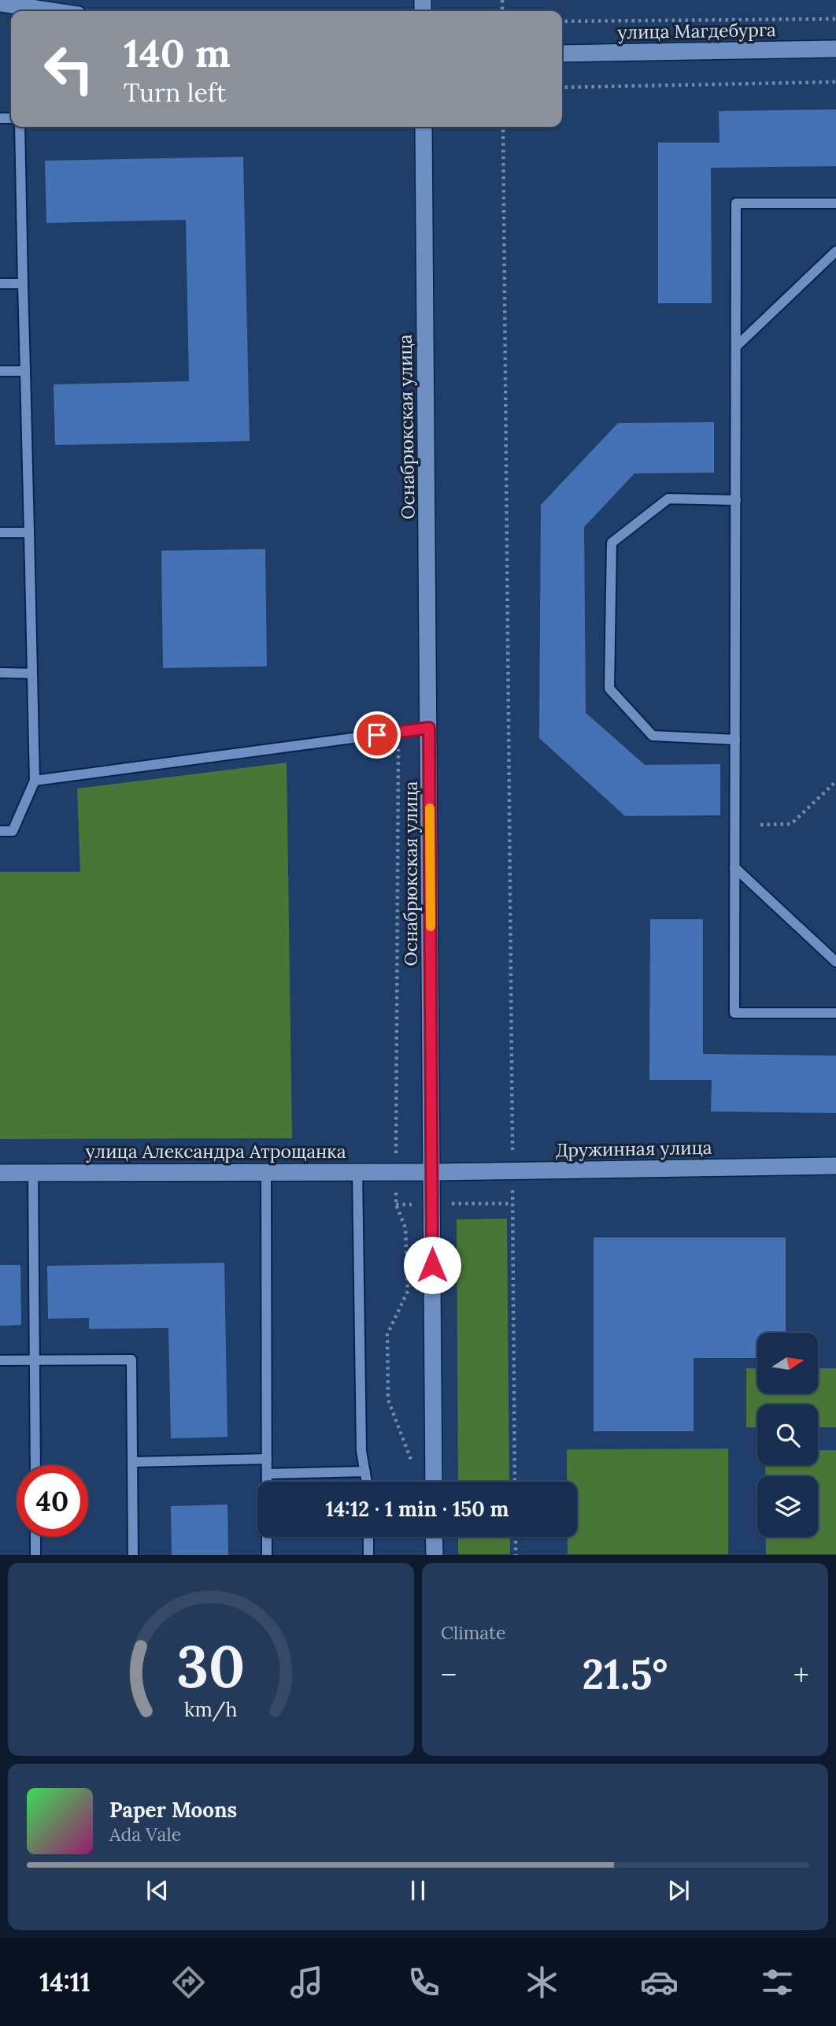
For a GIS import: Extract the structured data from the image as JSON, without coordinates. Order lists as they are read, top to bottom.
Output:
{
  "streets": {
    "street": [
      "улица Магдебурга",
      "Оснабрюкская улица",
      "Дружинная улица",
      "улица Александра Атрощанка"
    ]
  },
  "crossings": [
    ["Оснабрюкская улица", "Дружинная улица"],
    ["Оснабрюкская улица", "улица Александра Атрощанка"],
    ["Дружинная улица", "улица Александра Атрощанка"]
  ],
  "north": "right",
  "page": {
    "turn": ["140 m", "Turn left"],
    "limit": "40",
    "trip": "14:12 · 1 min · 150 m",
    "tile": "Climate",
    "heat": ["−", "21.5°", "+"],
    "song": ["Paper Moons", "Ada Vale"],
    "tabs": "14:11",
    "gauge": ["30", "km/h"]
  }
}
